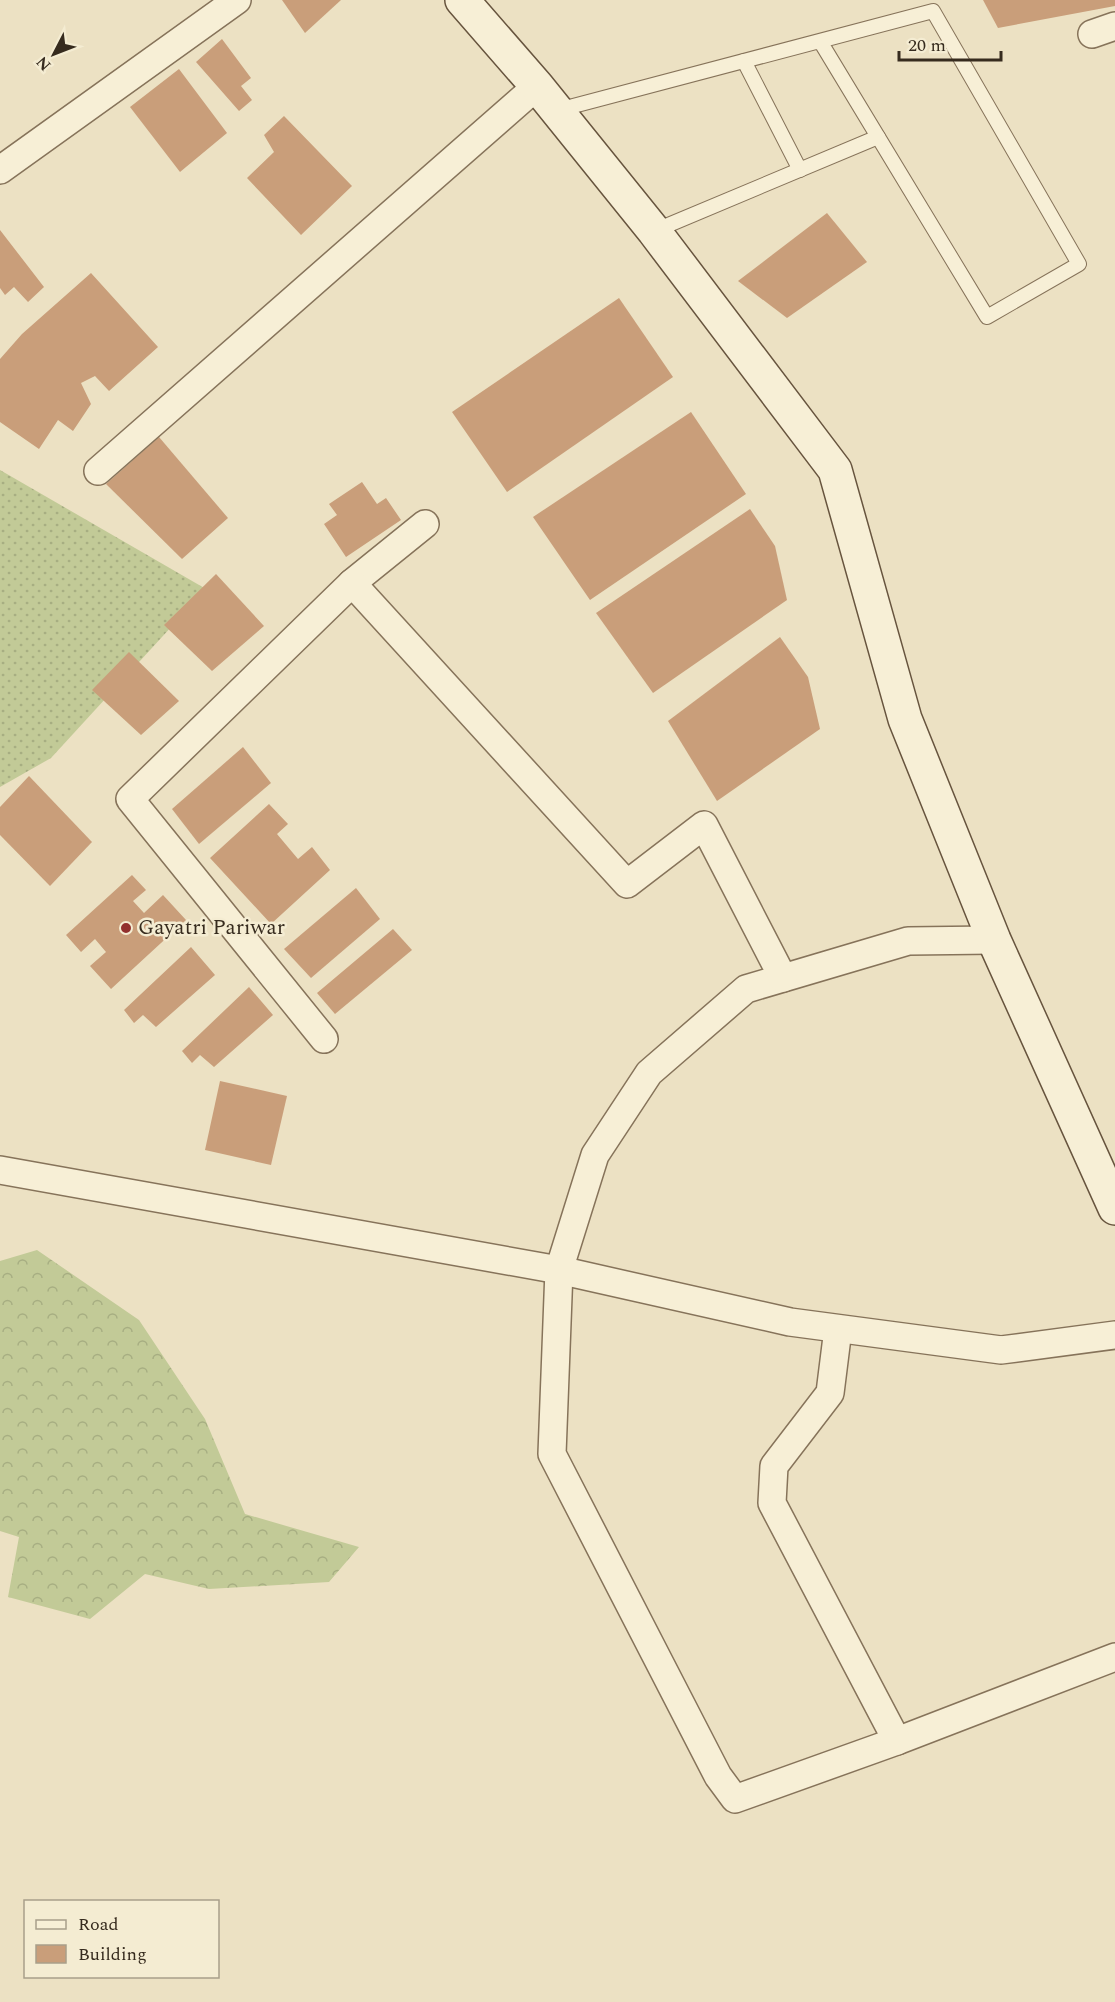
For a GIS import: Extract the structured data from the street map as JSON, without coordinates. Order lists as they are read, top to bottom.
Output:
{
  "places": ["Gayatri Pariwar"],
  "legend": ["Road", "Building"],
  "scale_bar": "20 m",
  "north": "bottom left"
}
